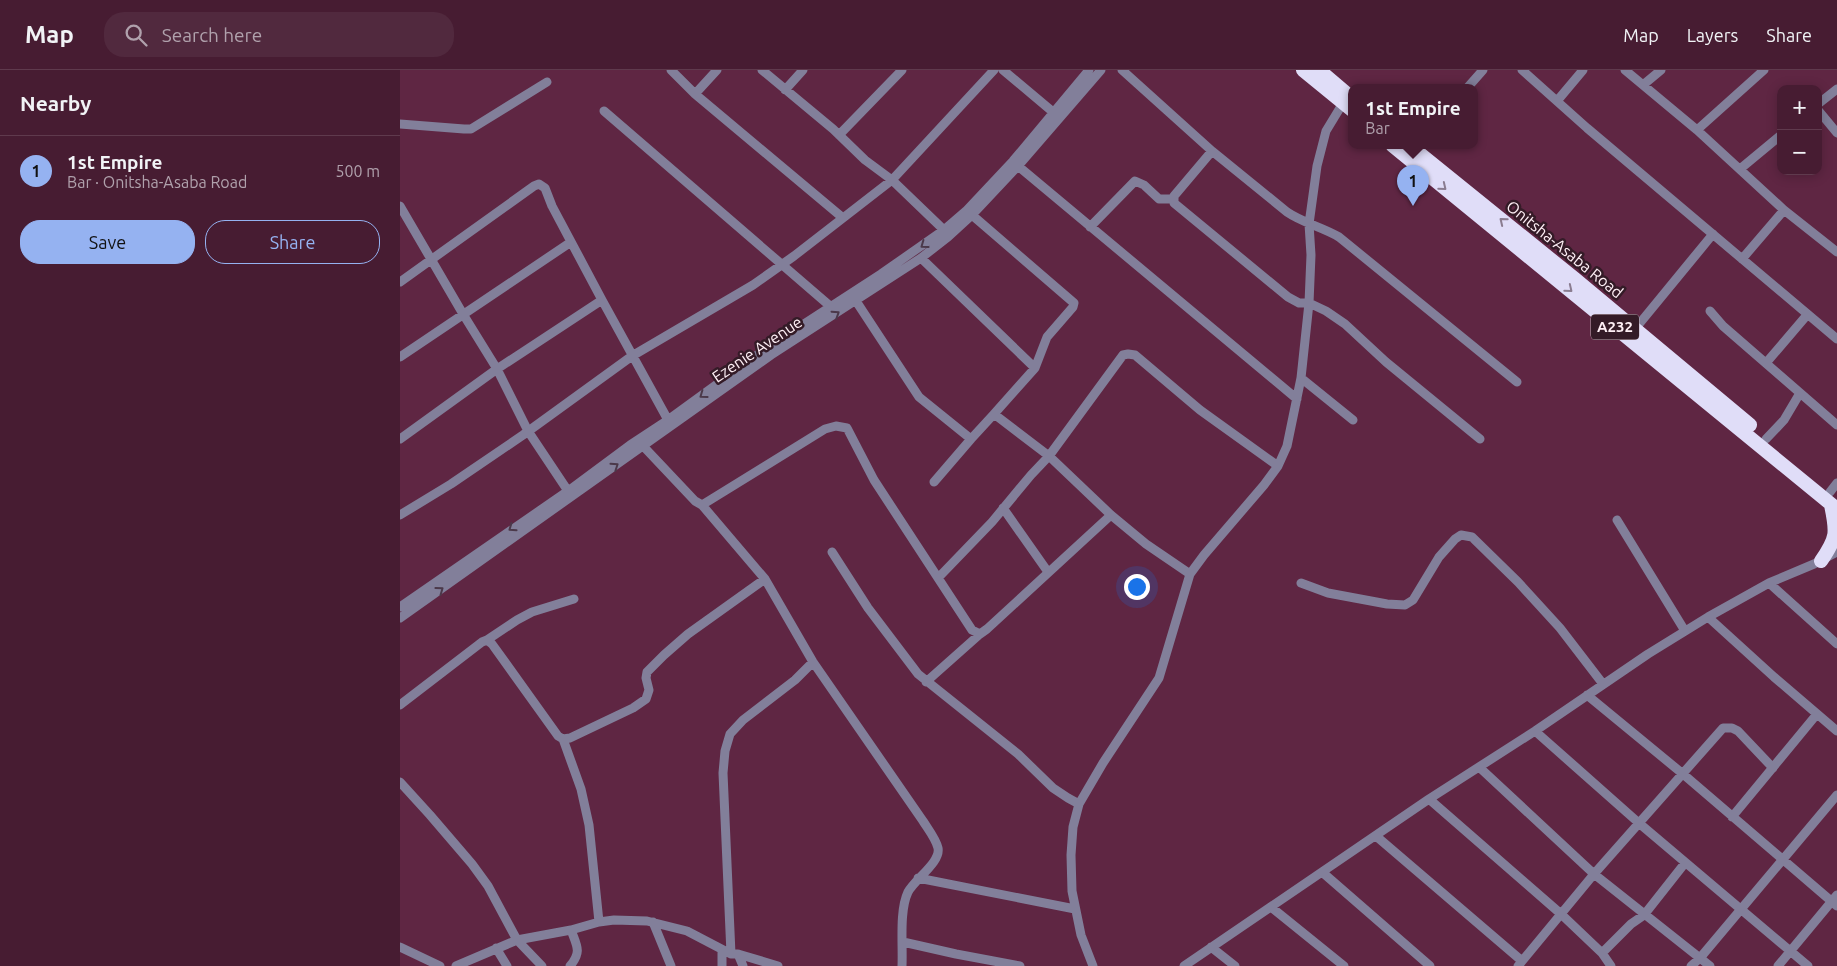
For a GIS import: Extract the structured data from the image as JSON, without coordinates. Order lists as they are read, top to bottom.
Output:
{
  "streets": {
    "highway": ["Onitsha-Asaba Road", "A232"],
    "street": ["Ezenie Avenue"]
  },
  "crossings": [
    ["Onitsha-Asaba Road", "A232"]
  ],
  "page": {
    "header": "Map",
    "search": "Search here",
    "nav": ["Map", "Layers", "Share"],
    "heading": "Nearby",
    "popup": ["1st Empire", "Bar"],
    "map_buttons": ["+", "−"],
    "list": [
      {
        "mark": "1",
        "name": "1st Empire",
        "note": "Bar · Onitsha-Asaba Road",
        "value": "500 m"
      }
    ],
    "pins": "1",
    "buttons": ["Save", "Share"]
  }
}
